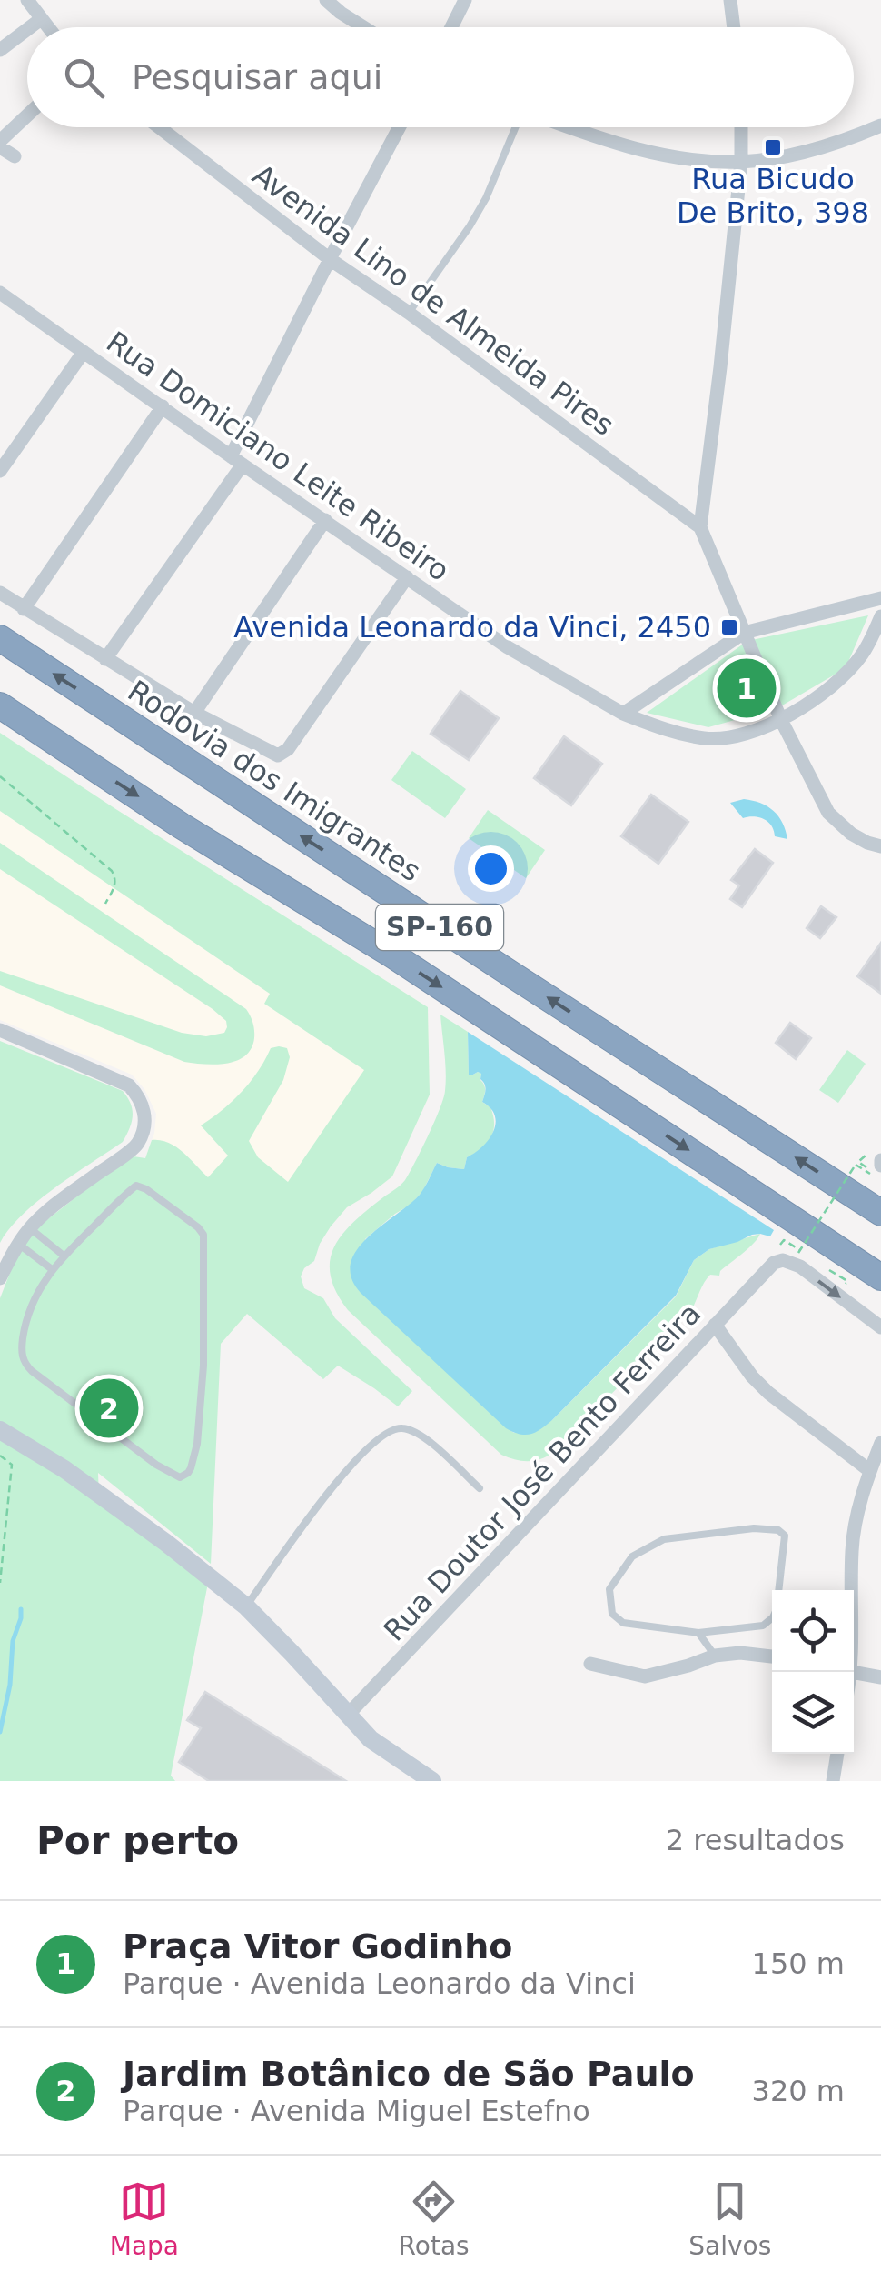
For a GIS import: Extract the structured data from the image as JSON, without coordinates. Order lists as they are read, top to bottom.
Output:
{
  "streets": {
    "highway": ["Rodovia dos Imigrantes", "SP-160"],
    "street": ["Avenida Lino de Almeida Pires", "Rua Domiciano Leite Ribeiro", "Rua Doutor José Bento Ferreira"]
  },
  "places": {
    "transit": ["Rua Bicudo De Brito, 398", "Avenida Leonardo da Vinci, 2450"]
  },
  "page": {
    "search": "Pesquisar aqui",
    "pins": ["1", "2"],
    "heading": ["Por perto", "2 resultados"],
    "list": [
      {
        "mark": "1",
        "name": "Praça Vitor Godinho",
        "note": "Parque · Avenida Leonardo da Vinci",
        "value": "150 m"
      },
      {
        "mark": "2",
        "name": "Jardim Botânico de São Paulo",
        "note": "Parque · Avenida Miguel Estefno",
        "value": "320 m"
      }
    ],
    "nav": ["Mapa", "Rotas", "Salvos"]
  }
}
